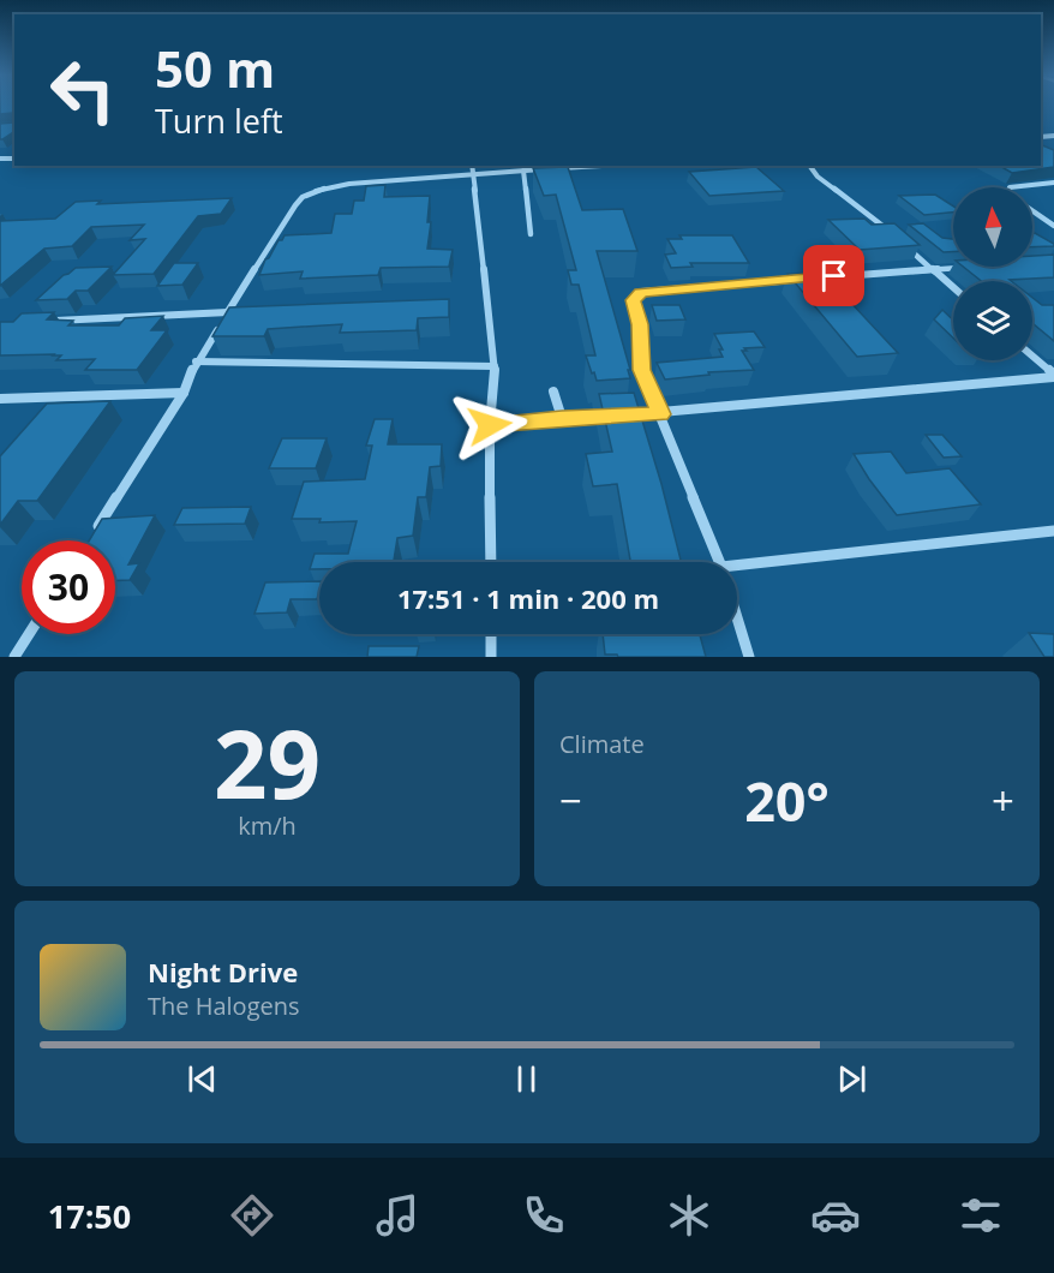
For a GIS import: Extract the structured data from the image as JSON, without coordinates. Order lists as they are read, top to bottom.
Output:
{
  "north": "top",
  "page": {
    "turn": ["50 m", "Turn left"],
    "limit": "30",
    "trip": "17:51 · 1 min · 200 m",
    "tile": [
      ["29", "km/h"],
      "Climate"
    ],
    "heat": ["−", "20°", "+"],
    "song": ["Night Drive", "The Halogens"],
    "tabs": "17:50"
  }
}
